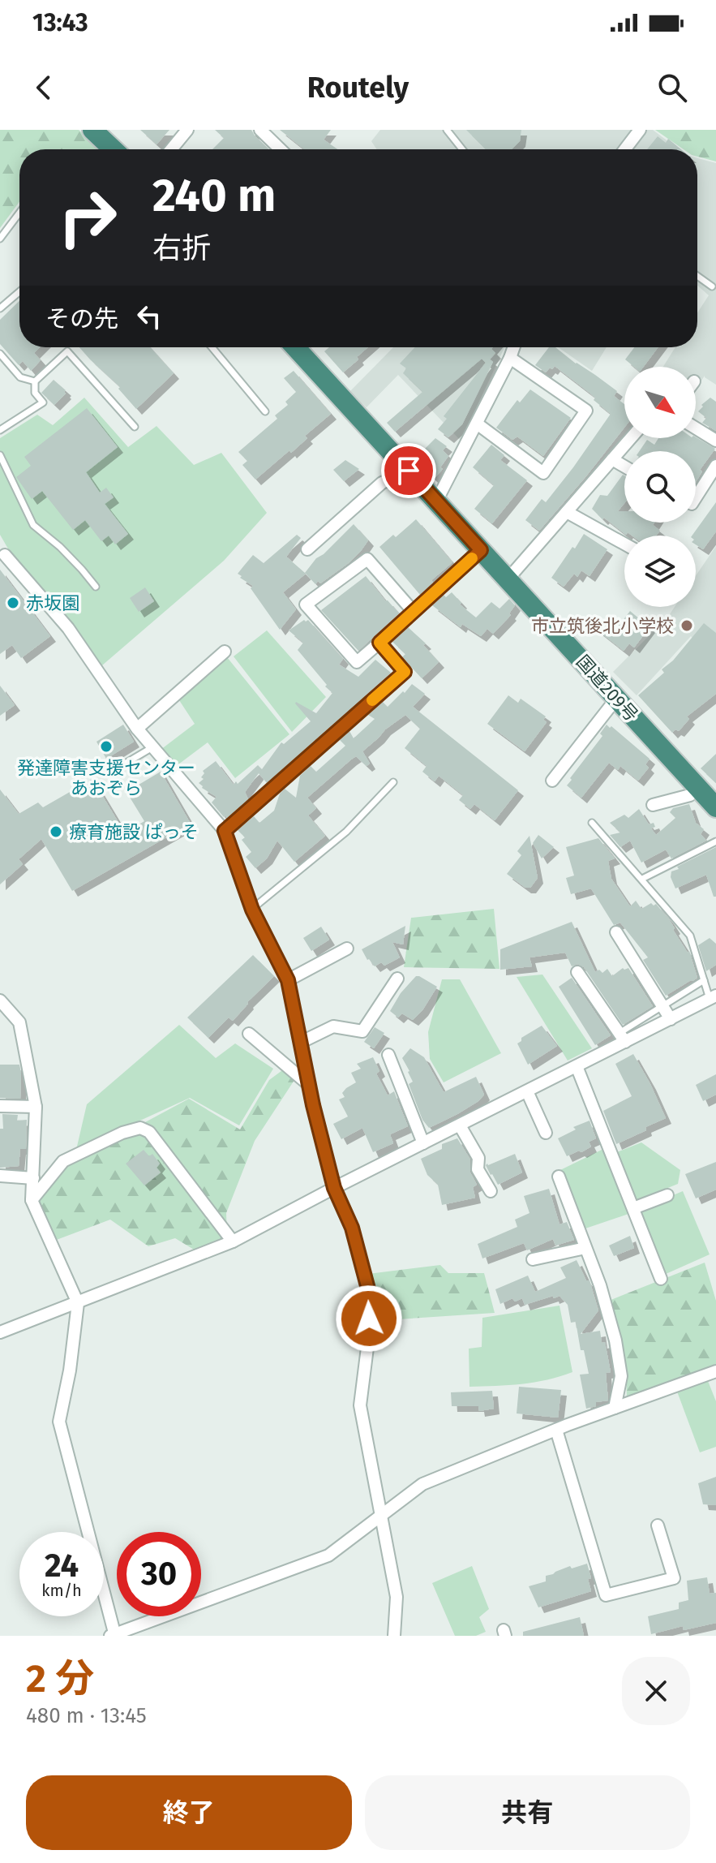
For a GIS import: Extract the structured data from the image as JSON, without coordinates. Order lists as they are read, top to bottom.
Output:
{
  "streets": {
    "highway": ["国道209号"]
  },
  "places": [
    "赤坂園",
    "市立筑後北小学校",
    "発達障害支援センター あおぞら",
    "療育施設 ぱっそ"
  ],
  "north": "bottom right",
  "page": {
    "status": "13:43",
    "header": "Routely",
    "turn": ["240 m", "右折"],
    "then": "その先",
    "speed": "24 km/h",
    "limit": "30",
    "heading": ["2 分", "480 m · 13:45"],
    "buttons": ["終了", "共有"]
  }
}
